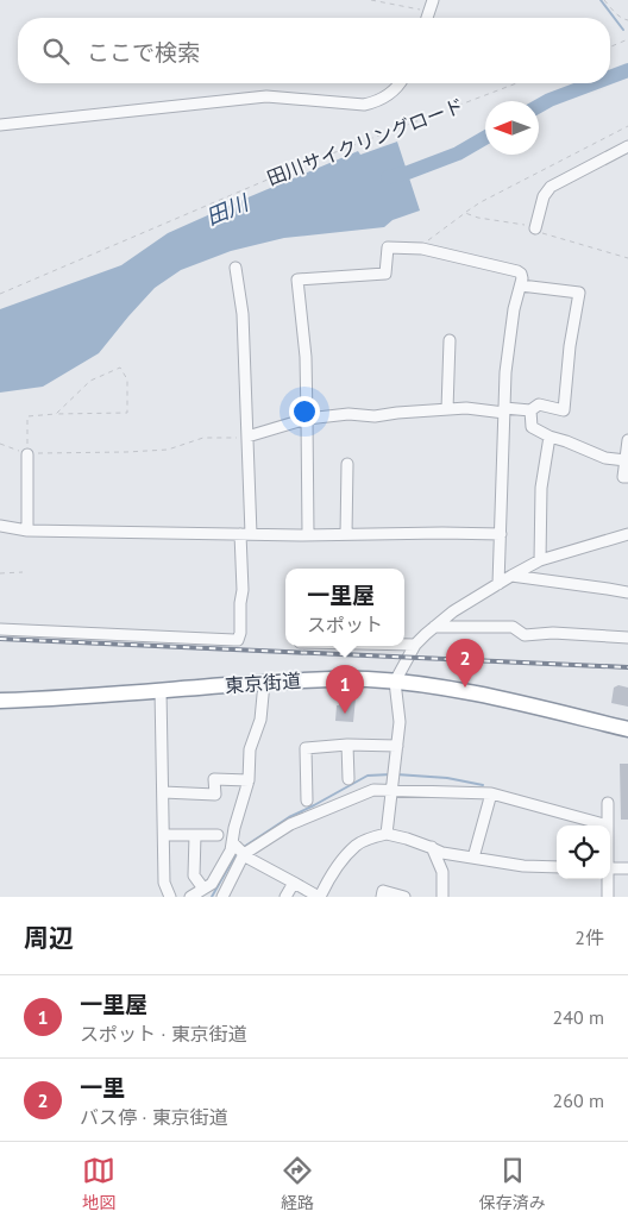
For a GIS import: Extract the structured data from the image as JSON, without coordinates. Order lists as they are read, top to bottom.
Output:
{
  "streets": {
    "highway": ["東京街道"],
    "path": ["田川サイクリングロード"]
  },
  "water": ["田川"],
  "north": "left",
  "page": {
    "search": "ここで検索",
    "popup": ["一里屋", "スポット"],
    "pins": ["2", "1"],
    "heading": ["周辺", "2件"],
    "list": [
      {
        "mark": "1",
        "name": "一里屋",
        "note": "スポット · 東京街道",
        "value": "240 m"
      },
      {
        "mark": "2",
        "name": "一里",
        "note": "バス停 · 東京街道",
        "value": "260 m"
      }
    ],
    "nav": ["地図", "経路", "保存済み"]
  }
}
